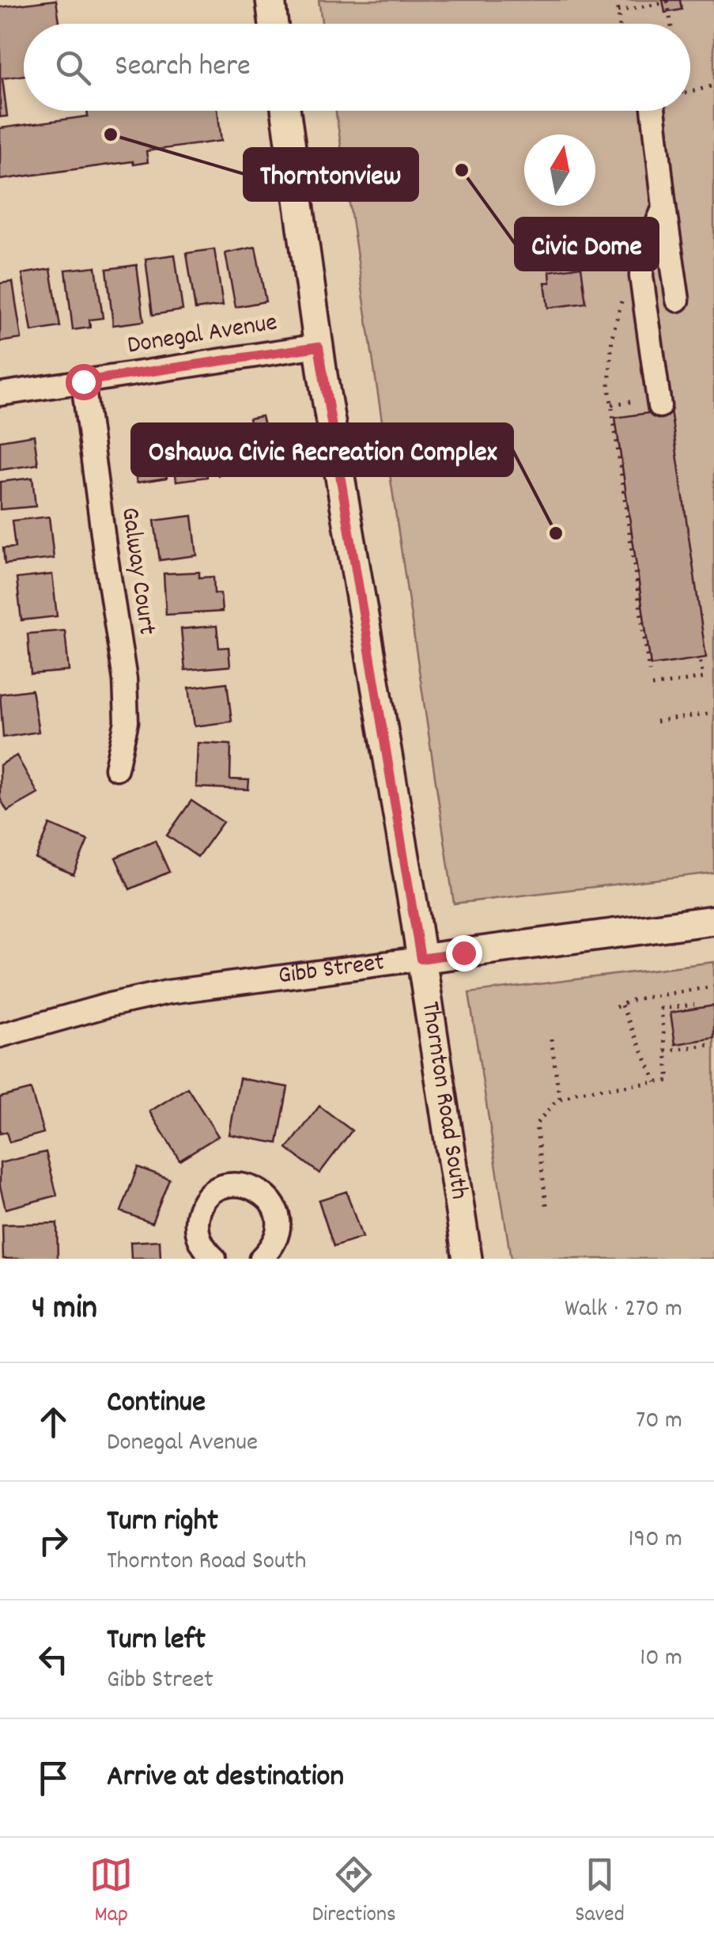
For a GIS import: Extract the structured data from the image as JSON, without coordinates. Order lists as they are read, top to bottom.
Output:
{
  "streets": {
    "main road": ["Gibb Street", "Thornton Road South"],
    "street": ["Donegal Avenue", "Galway Court"]
  },
  "crossings": [
    ["Donegal Avenue", "Galway Court"],
    ["Donegal Avenue", "Thornton Road South"],
    ["Gibb Street", "Thornton Road South"]
  ],
  "places": ["Thorntonview", "Civic Dome", "Oshawa Civic Recreation Complex"],
  "north": "top",
  "page": {
    "search": "Search here",
    "heading": ["4 min", "Walk · 270 m"],
    "list": [
      ["Continue", "Donegal Avenue", "70 m"],
      ["Turn right", "Thornton Road South", "190 m"],
      ["Turn left", "Gibb Street", "10 m"],
      "Arrive at destination"
    ],
    "nav": ["Map", "Directions", "Saved"]
  }
}
